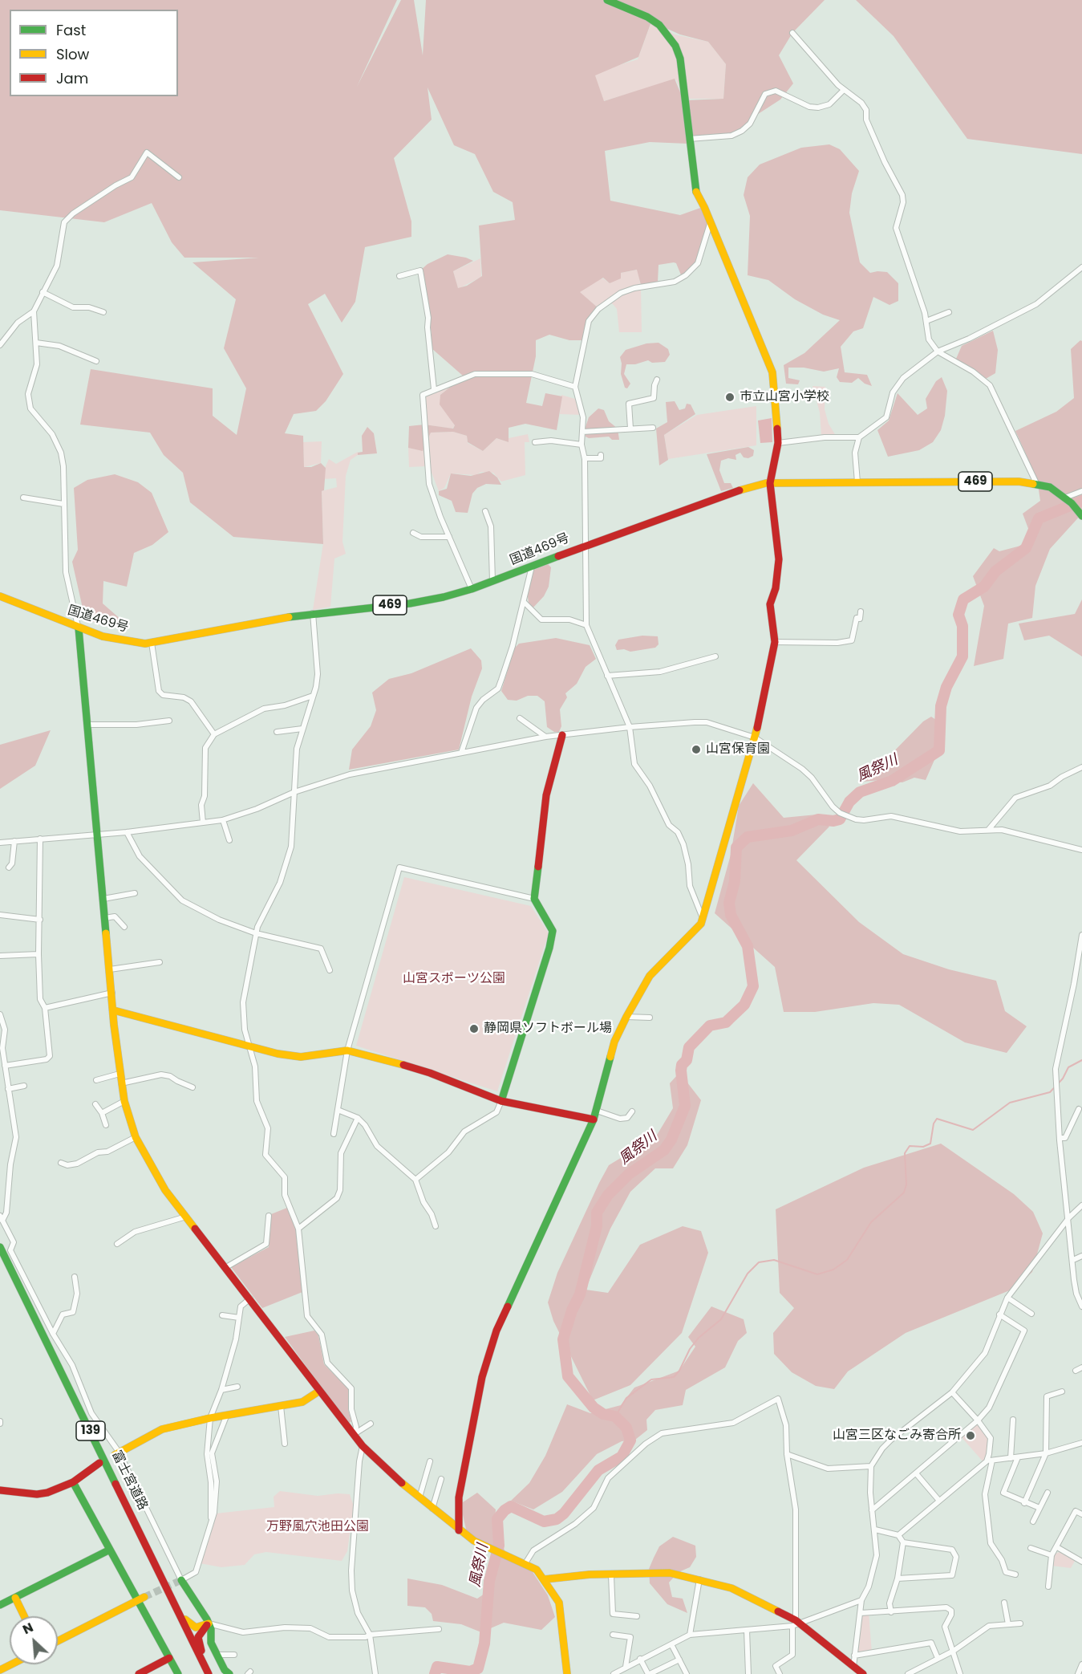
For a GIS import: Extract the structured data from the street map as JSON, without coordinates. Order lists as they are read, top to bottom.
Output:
{
  "streets": {
    "main road": [
      "469",
      "国道469号",
      "139",
      "富士宮道路"
    ]
  },
  "water": ["風祭川"],
  "parks": ["山宮スポーツ公園", "万野風穴池田公園"],
  "places": [
    "市立山宮小学校",
    "山宮保育園",
    "静岡県ソフトボール場",
    "山宮三区なごみ寄合所"
  ],
  "legend": ["Fast", "Slow", "Jam"],
  "north": "top left"
}
